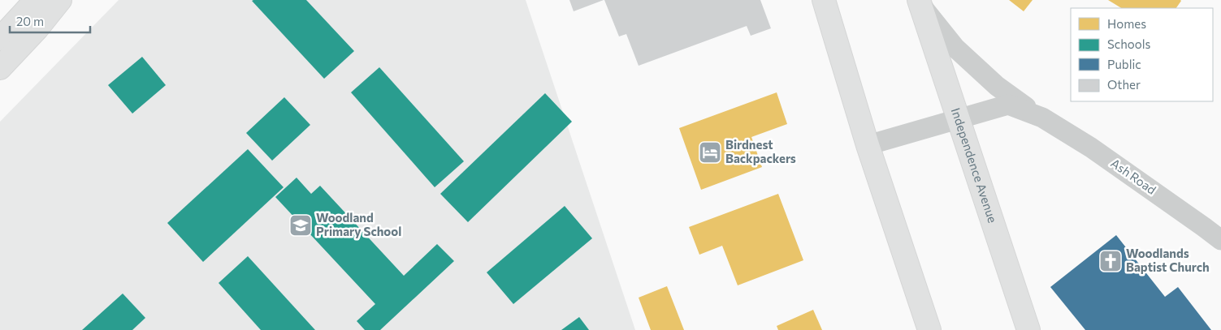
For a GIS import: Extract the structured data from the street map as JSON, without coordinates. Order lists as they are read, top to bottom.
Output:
{
  "streets": {
    "main road": ["Independence Avenue"],
    "street": ["Ash Road"]
  },
  "crossings": [
    ["Independence Avenue", "Ash Road"]
  ],
  "places": {
    "hotel": ["Birdnest Backpackers"],
    "school or university": ["Woodland Primary School"],
    "church": ["Woodlands Baptist Church"]
  },
  "legend": [
    "Homes",
    "Schools",
    "Public",
    "Other"
  ],
  "scale_bar": "20 m"
}
